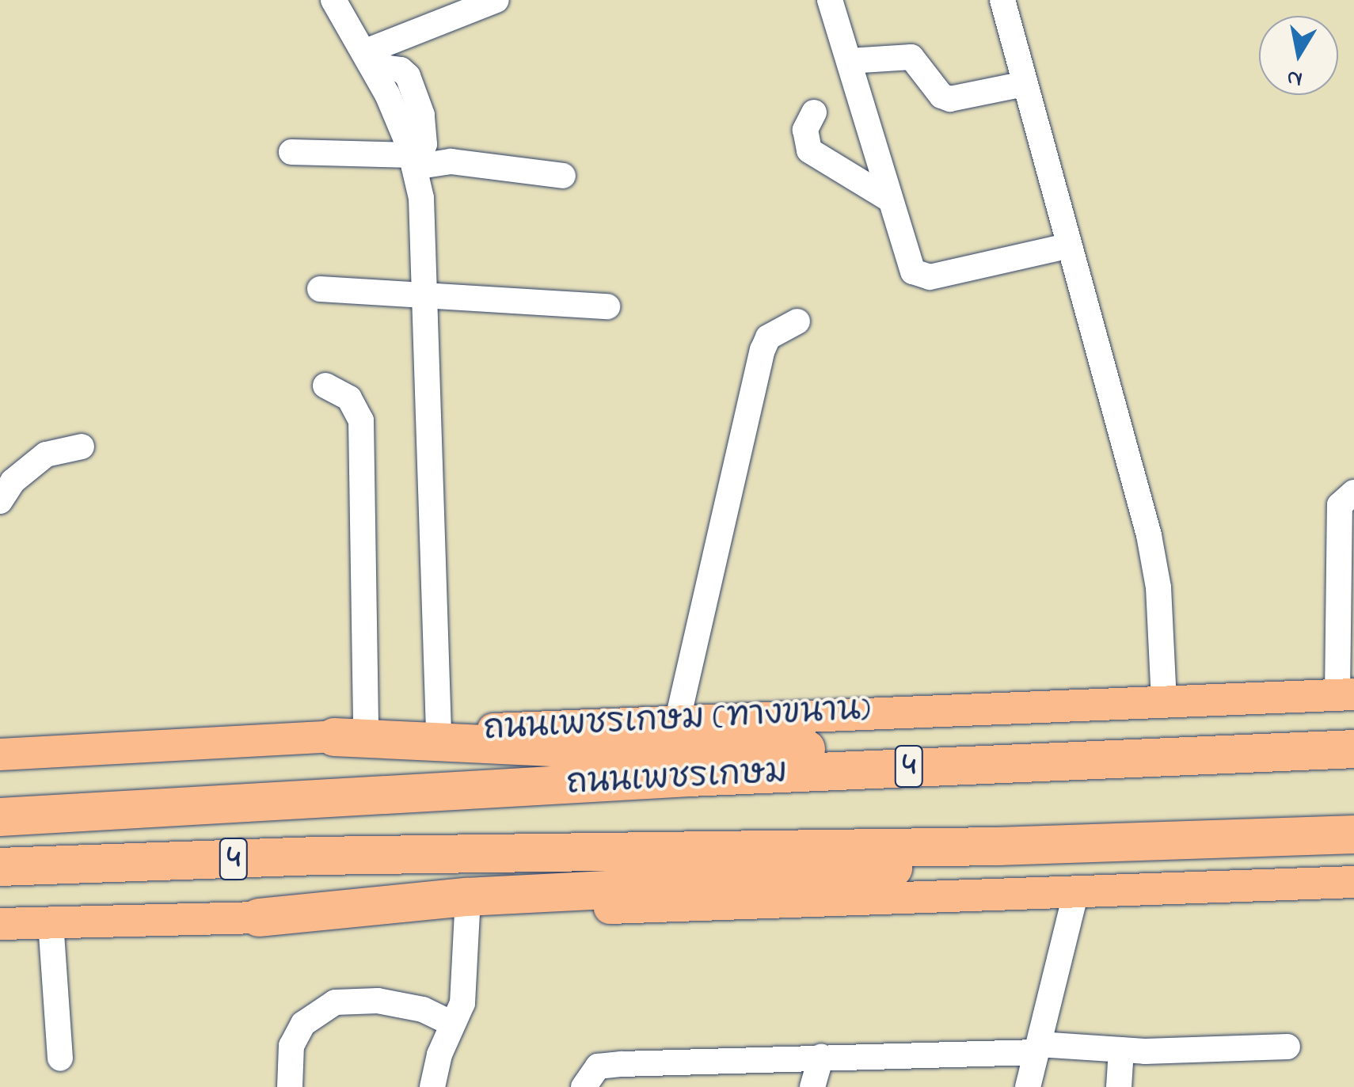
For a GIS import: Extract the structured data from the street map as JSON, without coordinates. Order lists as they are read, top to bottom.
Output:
{
  "streets": {
    "highway": ["4", "ถนนเพชรเกษม"],
    "main road": ["ถนนเพชรเกษม (ทางขนาน)"]
  },
  "north": "bottom"
}
